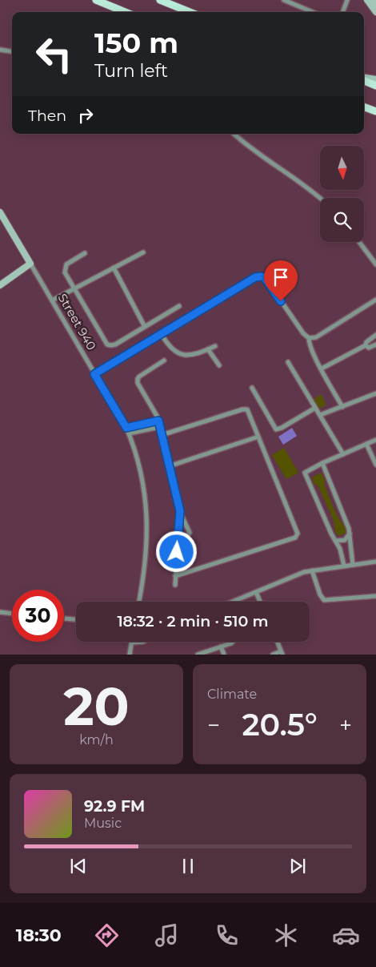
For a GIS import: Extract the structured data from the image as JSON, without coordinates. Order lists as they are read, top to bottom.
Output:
{
  "streets": {
    "street": ["Street 940"]
  },
  "north": "bottom",
  "page": {
    "turn": ["150 m", "Turn left"],
    "then": "Then",
    "limit": "30",
    "trip": "18:32 · 2 min · 510 m",
    "tile": [
      ["20", "km/h"],
      "Climate"
    ],
    "heat": ["−", "20.5°", "+"],
    "song": ["92.9 FM", "Music"],
    "tabs": "18:30"
  }
}
